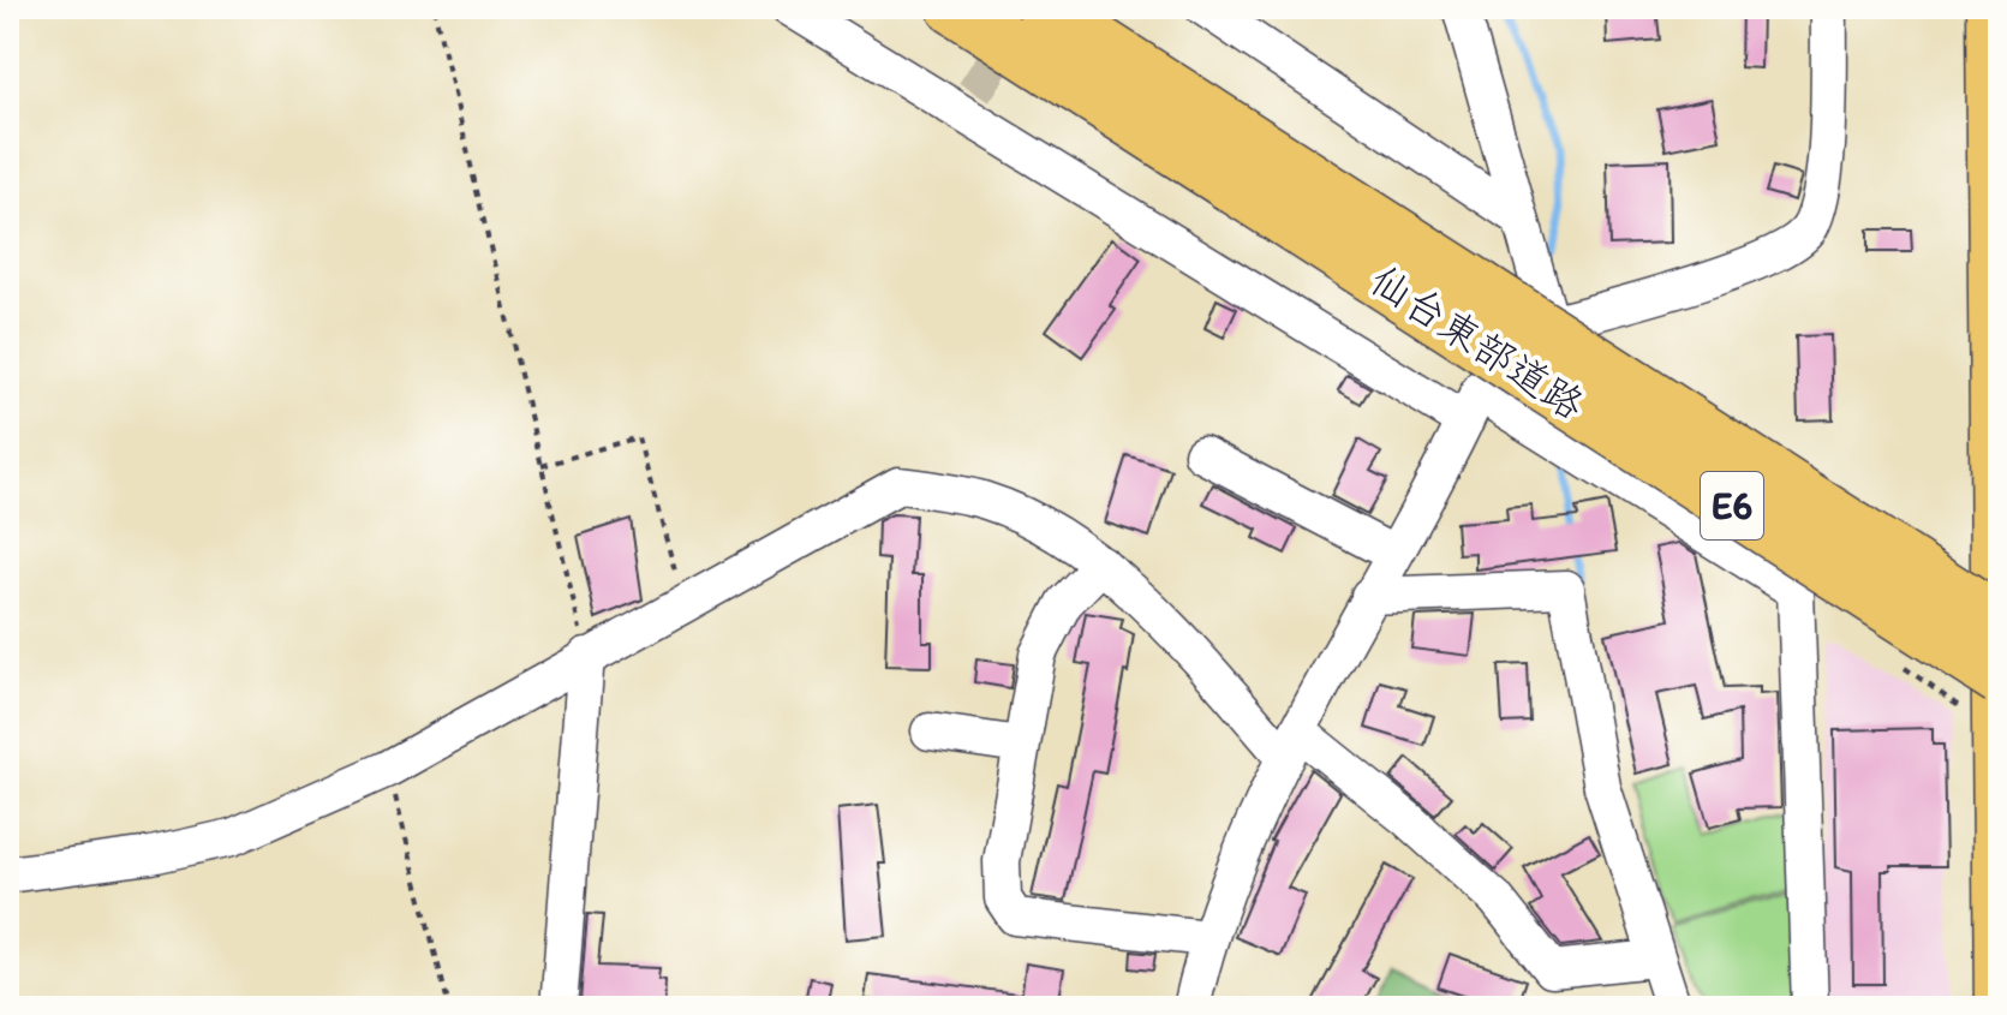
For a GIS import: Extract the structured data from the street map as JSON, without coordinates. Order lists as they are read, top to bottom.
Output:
{
  "streets": {
    "highway": ["仙台東部道路", "E6"]
  }
}
